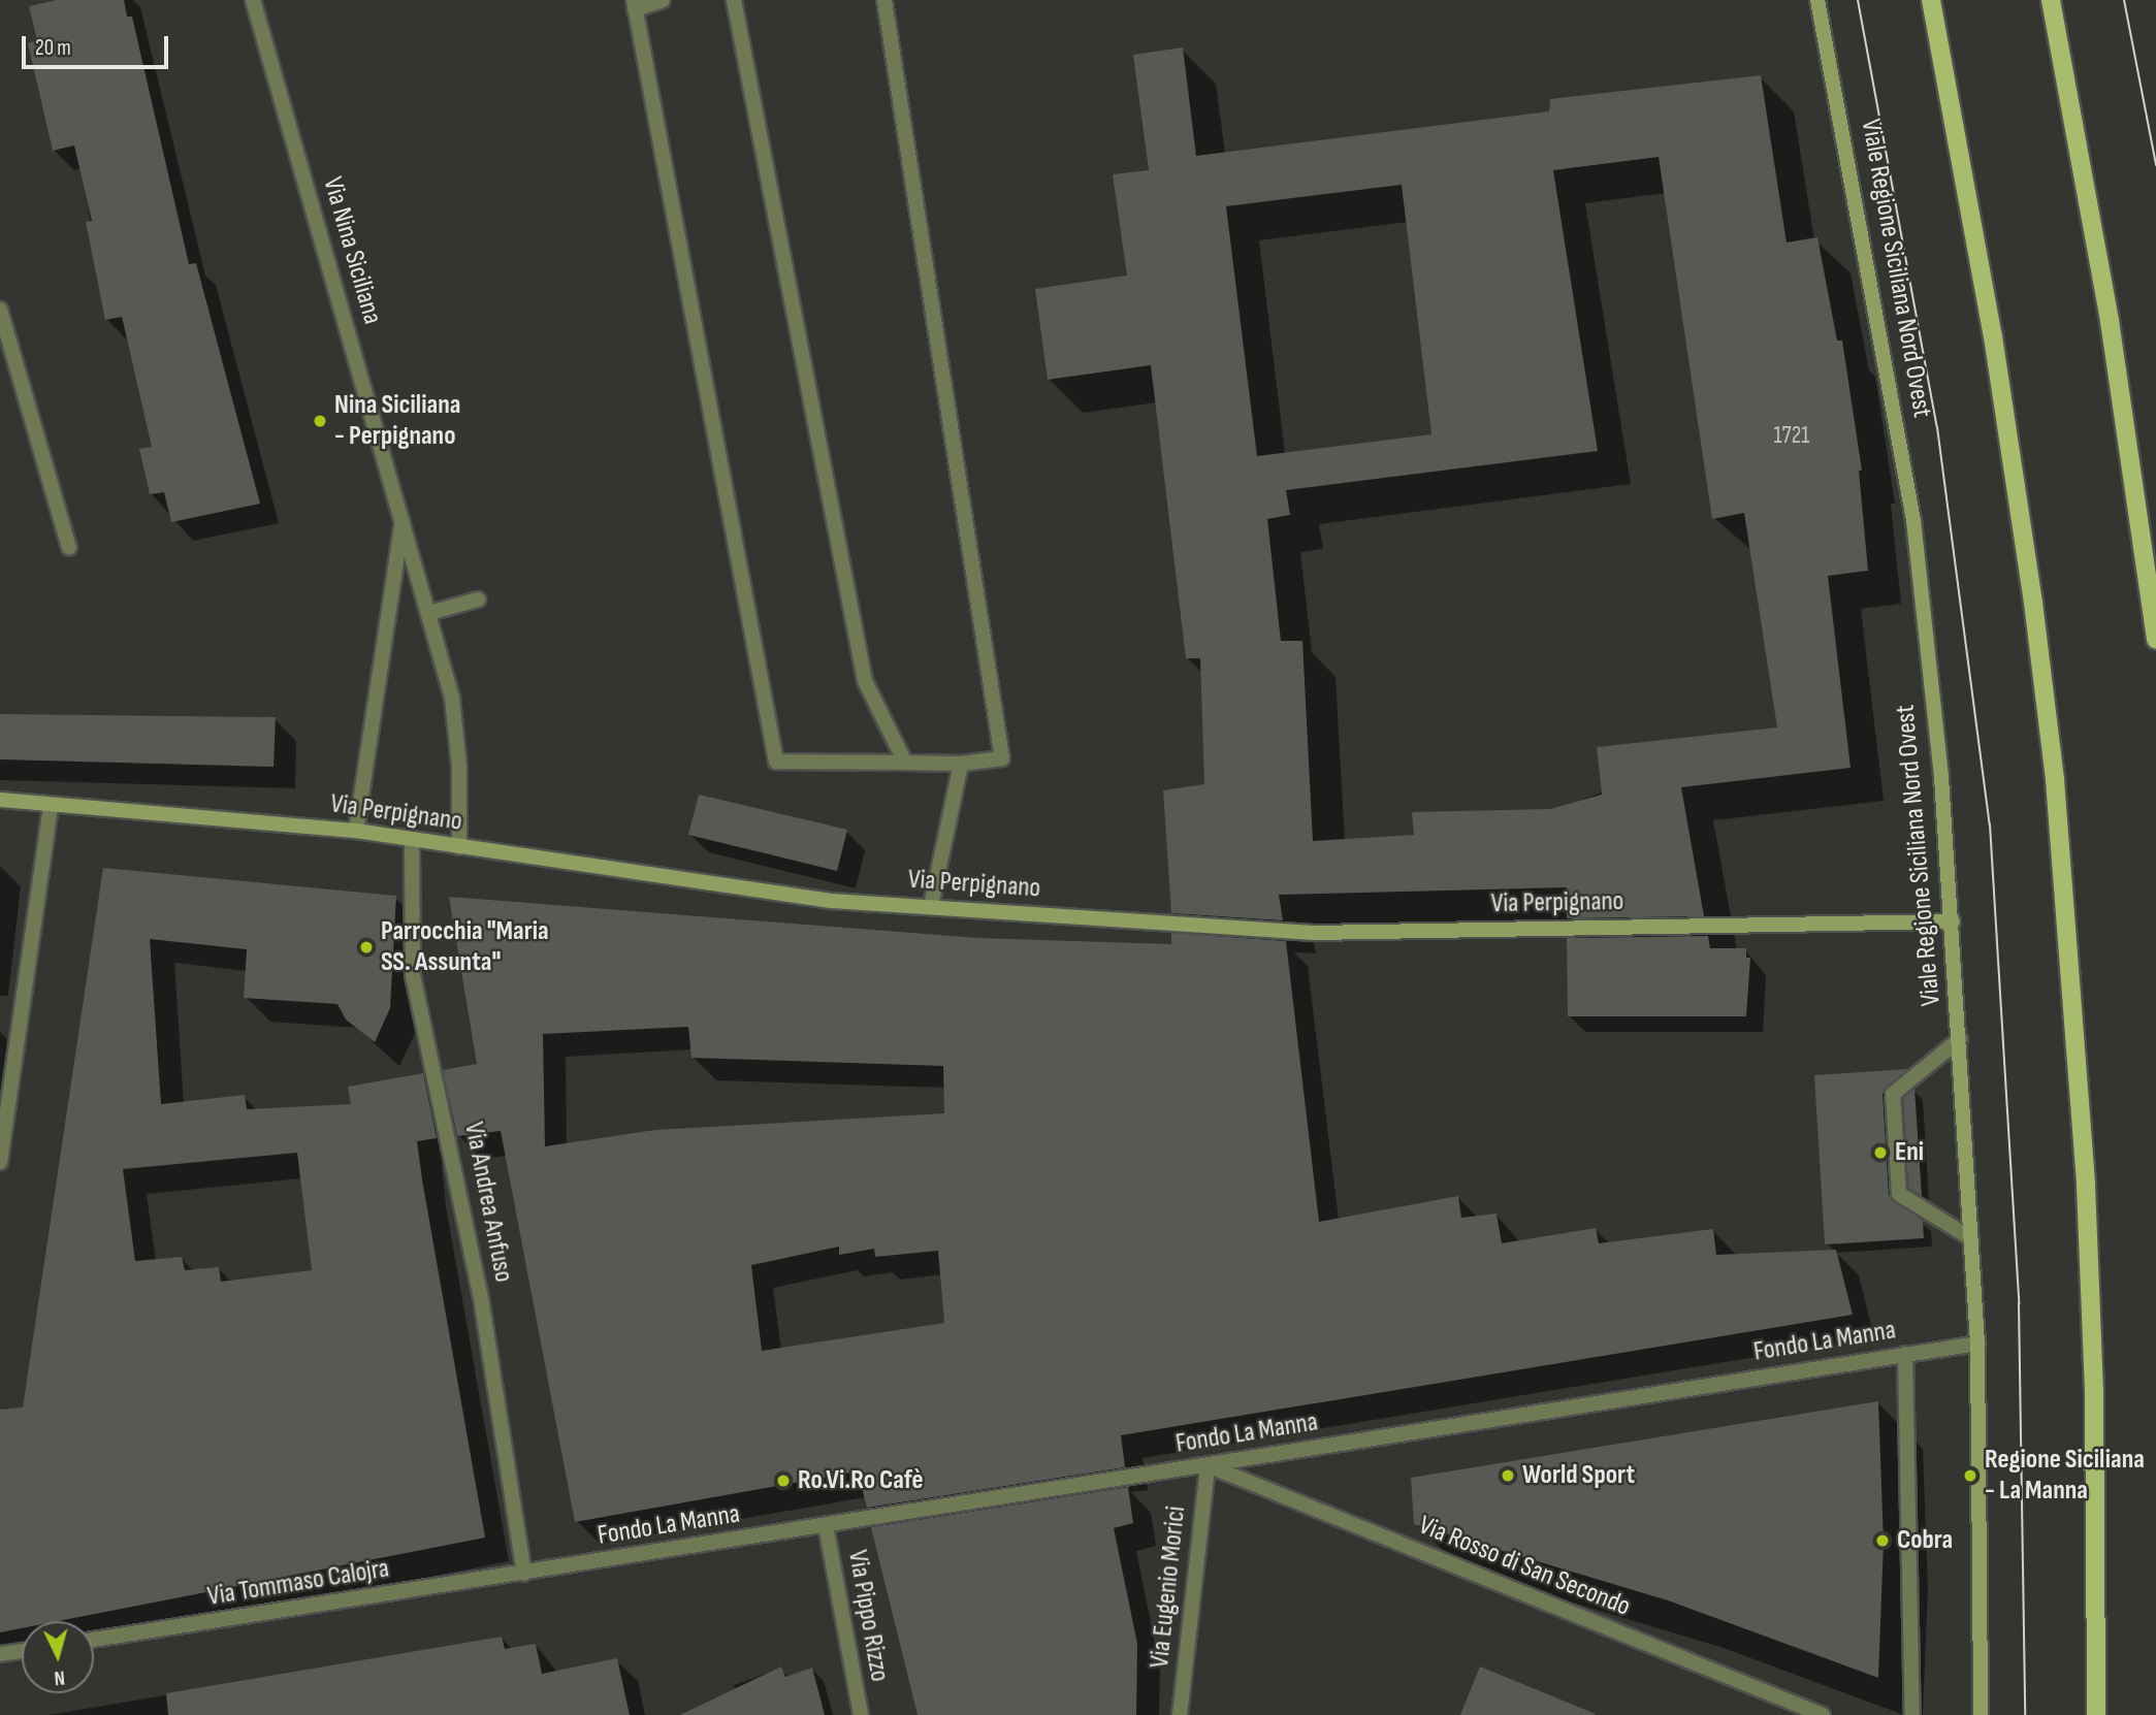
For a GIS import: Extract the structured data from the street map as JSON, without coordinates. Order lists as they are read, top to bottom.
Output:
{
  "streets": {
    "street": [
      "Via Nina Siciliana",
      "Viale Regione Siciliana Nord Ovest",
      "Via Perpignano",
      "Via Andrea Anfuso",
      "Fondo La Manna",
      "Via Rosso di San Secondo",
      "Via Tommaso Calojra",
      "Via Eugenio Morici",
      "Via Pippo Rizzo"
    ]
  },
  "crossings": [
    ["Via Nina Siciliana", "Via Perpignano"],
    ["Viale Regione Siciliana Nord Ovest", "Via Perpignano"],
    ["Viale Regione Siciliana Nord Ovest", "Fondo La Manna"],
    ["Via Perpignano", "Via Andrea Anfuso"],
    ["Via Andrea Anfuso", "Fondo La Manna"],
    ["Via Andrea Anfuso", "Via Tommaso Calojra"],
    ["Fondo La Manna", "Via Rosso di San Secondo"],
    ["Fondo La Manna", "Via Tommaso Calojra"],
    ["Fondo La Manna", "Via Eugenio Morici"],
    ["Fondo La Manna", "Via Pippo Rizzo"],
    ["Via Rosso di San Secondo", "Via Eugenio Morici"]
  ],
  "places": [
    "Nina Siciliana - Perpignano",
    "Parrocchia \"Maria SS. Assunta\"",
    "Eni",
    "World Sport",
    "Regione Siciliana - La Manna",
    "Ro.Vi.Ro Cafè",
    "Cobra"
  ],
  "house_numbers": ["1721"],
  "scale_bar": "20 m",
  "north": "bottom"
}
